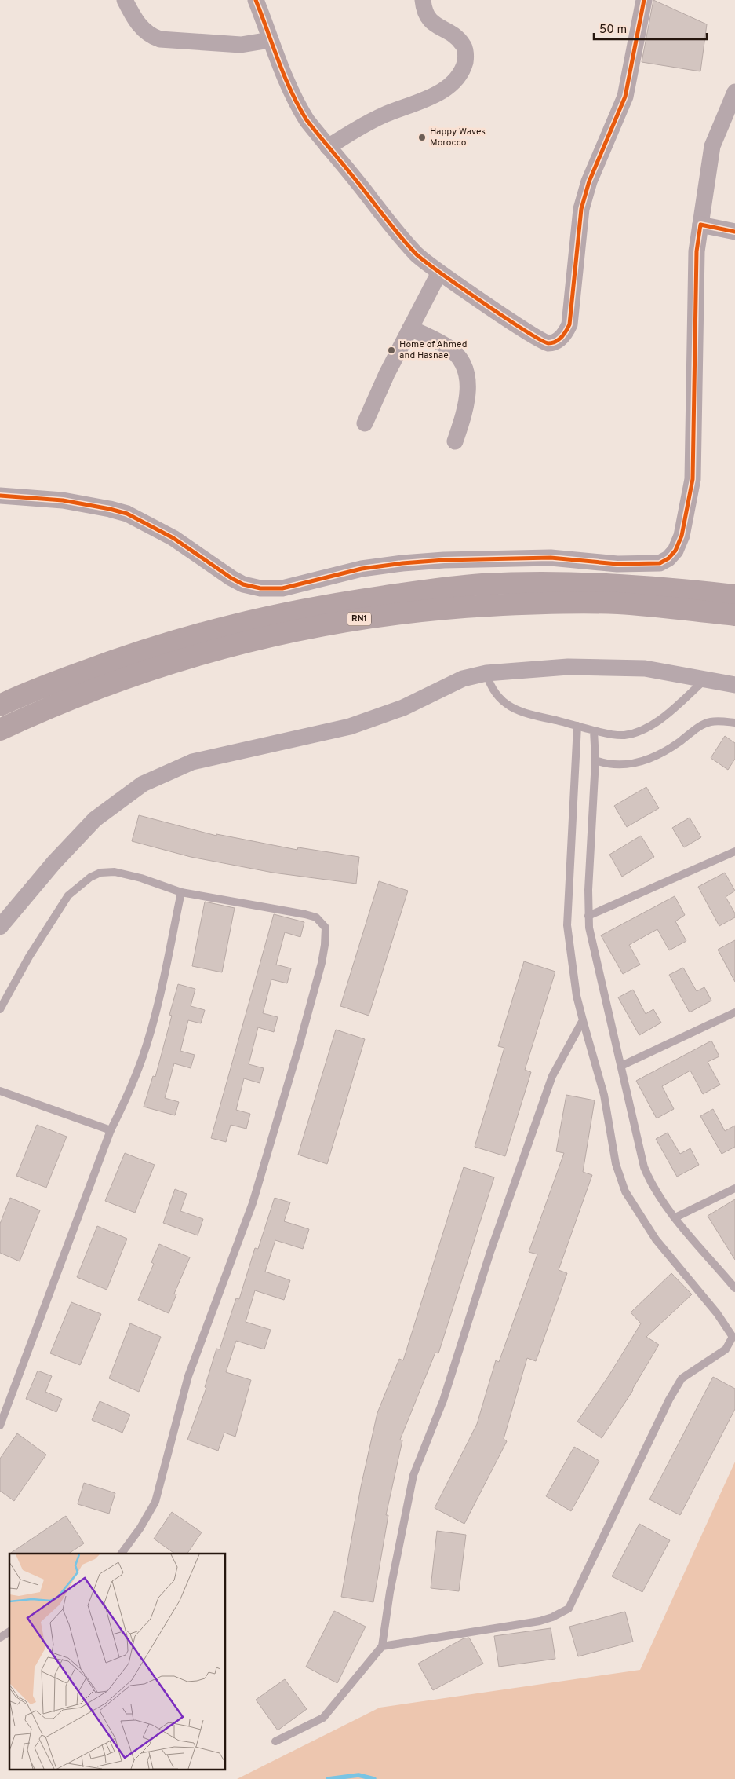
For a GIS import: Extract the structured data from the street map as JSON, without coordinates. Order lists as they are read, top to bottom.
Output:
{
  "streets": {
    "highway": ["RN1"]
  },
  "places": ["Happy Waves Morocco", "Home of Ahmed and Hasnae"],
  "scale_bar": "50 m"
}
